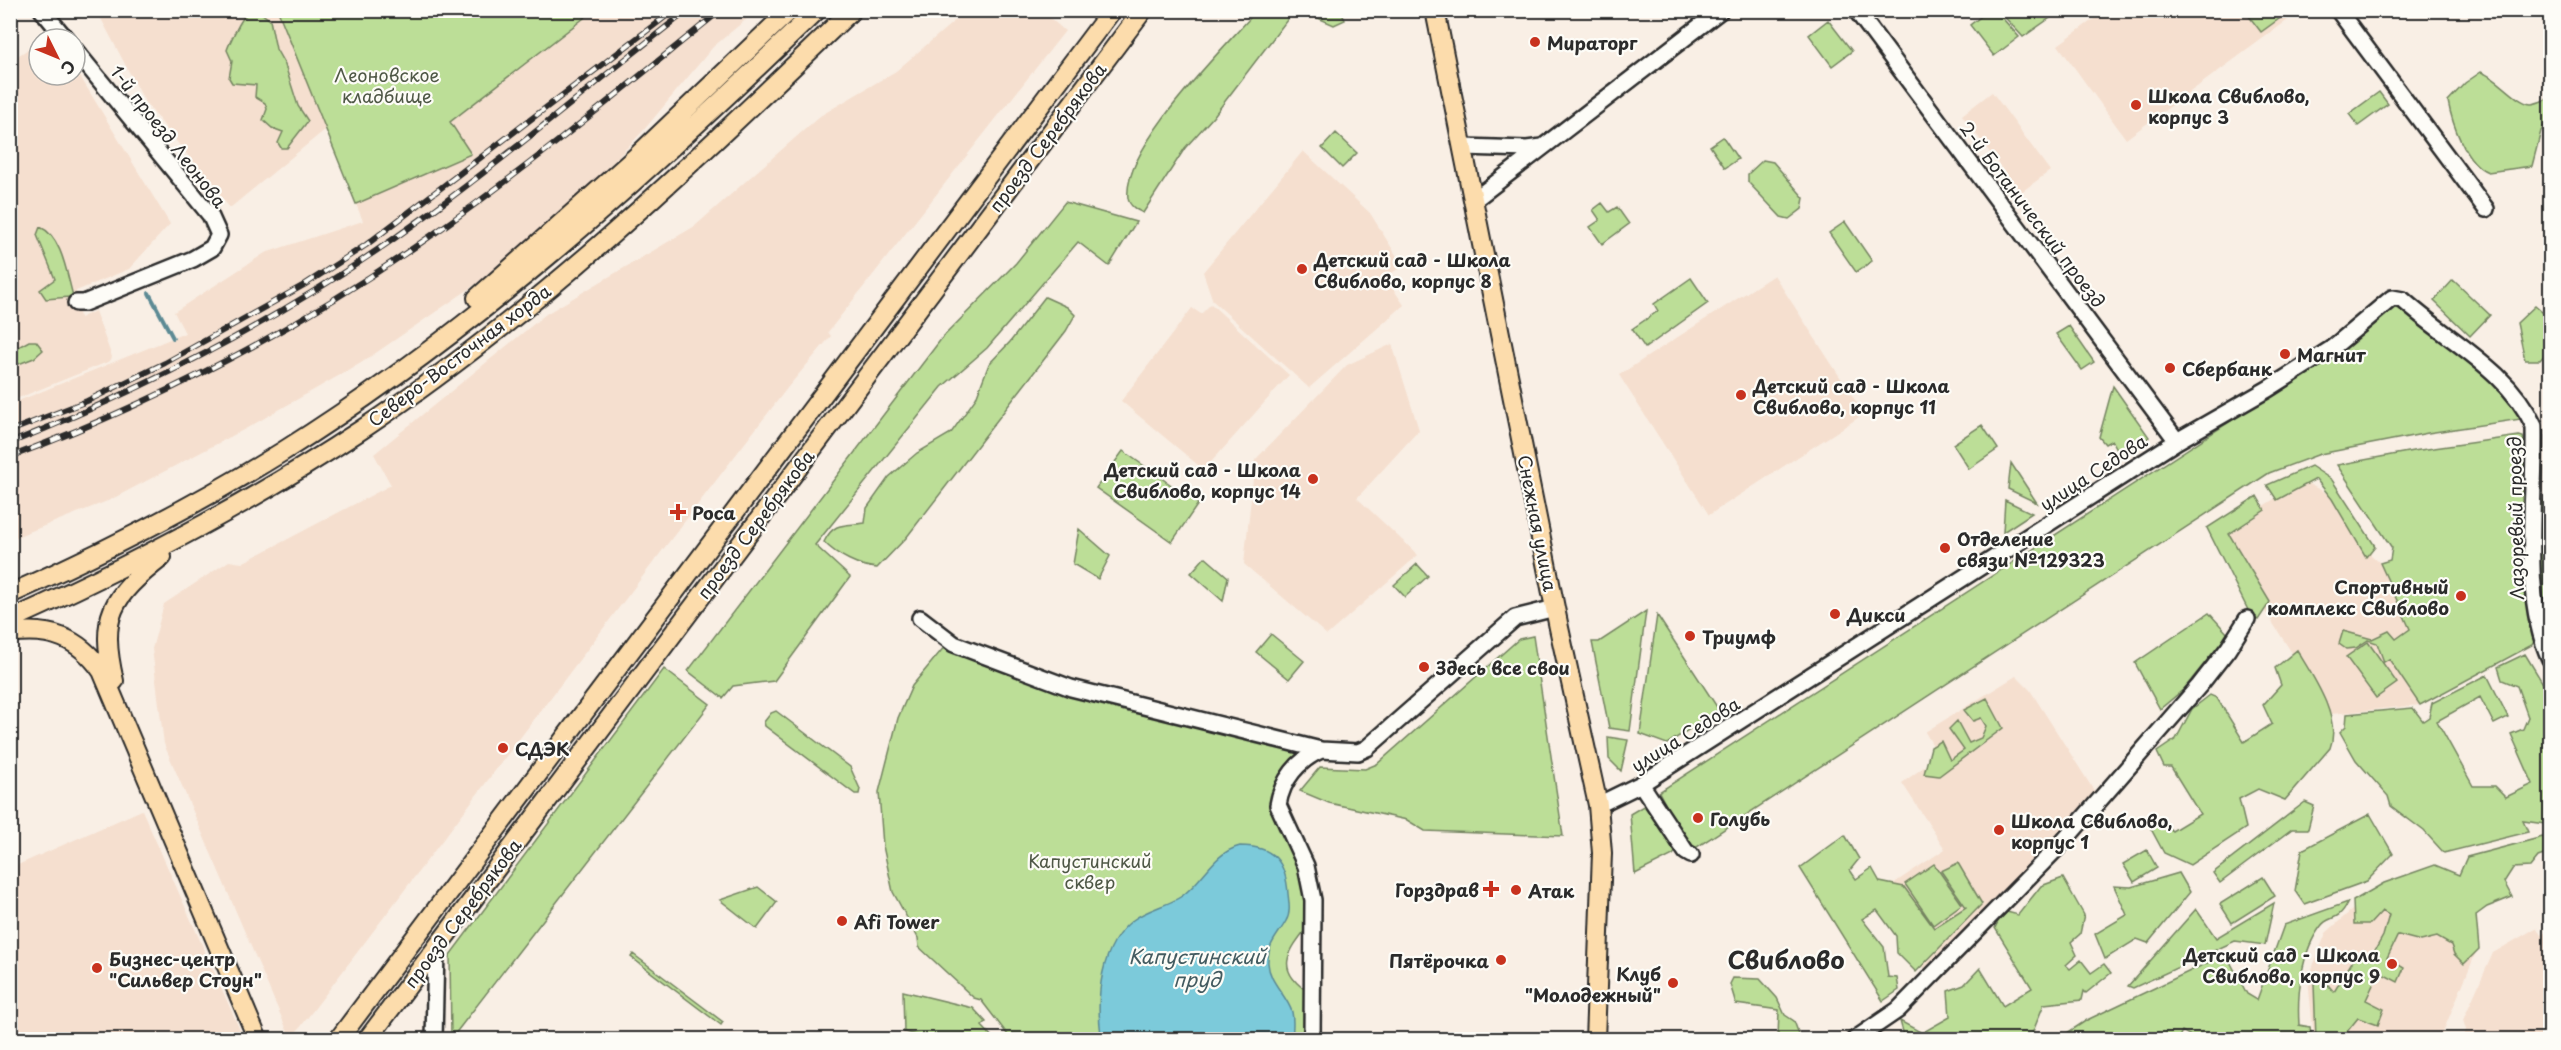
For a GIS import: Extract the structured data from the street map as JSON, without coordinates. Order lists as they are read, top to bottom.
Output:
{
  "streets": {
    "main road": ["проезд Серебрякова", "Северо-Восточная хорда", "Снежная улица"],
    "street": [
      "1-й проезд Леонова",
      "2-й Ботанический проезд",
      "улица Седова",
      "Лазоревый проезд"
    ]
  },
  "crossings": [
    ["2-й Ботанический проезд", "улица Седова"],
    ["улица Седова", "Лазоревый проезд"],
    ["улица Седова", "Снежная улица"]
  ],
  "districts": ["Свиблово"],
  "water": ["Капустинский пруд"],
  "parks": ["Леоновское кладбище", "Капустинский сквер"],
  "places": {
    "other": [
      "Мираторг",
      "Школа Свиблово, корпус 3",
      "Детский сад - Школа Свиблово, корпус 8",
      "Магнит",
      "Сбербанк",
      "Детский сад - Школа Свиблово, корпус 11",
      "Детский сад - Школа Свиблово, корпус 14",
      "Отделение связи №129323",
      "Спортивный комплекс Свиблово",
      "Дикси",
      "Триумф",
      "Здесь все свои",
      "СДЭК",
      "Голубь",
      "Школа Свиблово, корпус 1",
      "Атак",
      "Afi Tower",
      "Пятёрочка",
      "Детский сад - Школа Свиблово, корпус 9",
      "Бизнес-центр \"Сильвер Стоун\"",
      "Клуб \"Молодежный\""
    ],
    "health": ["Роса", "Горздрав"]
  },
  "north": "bottom right"
}
